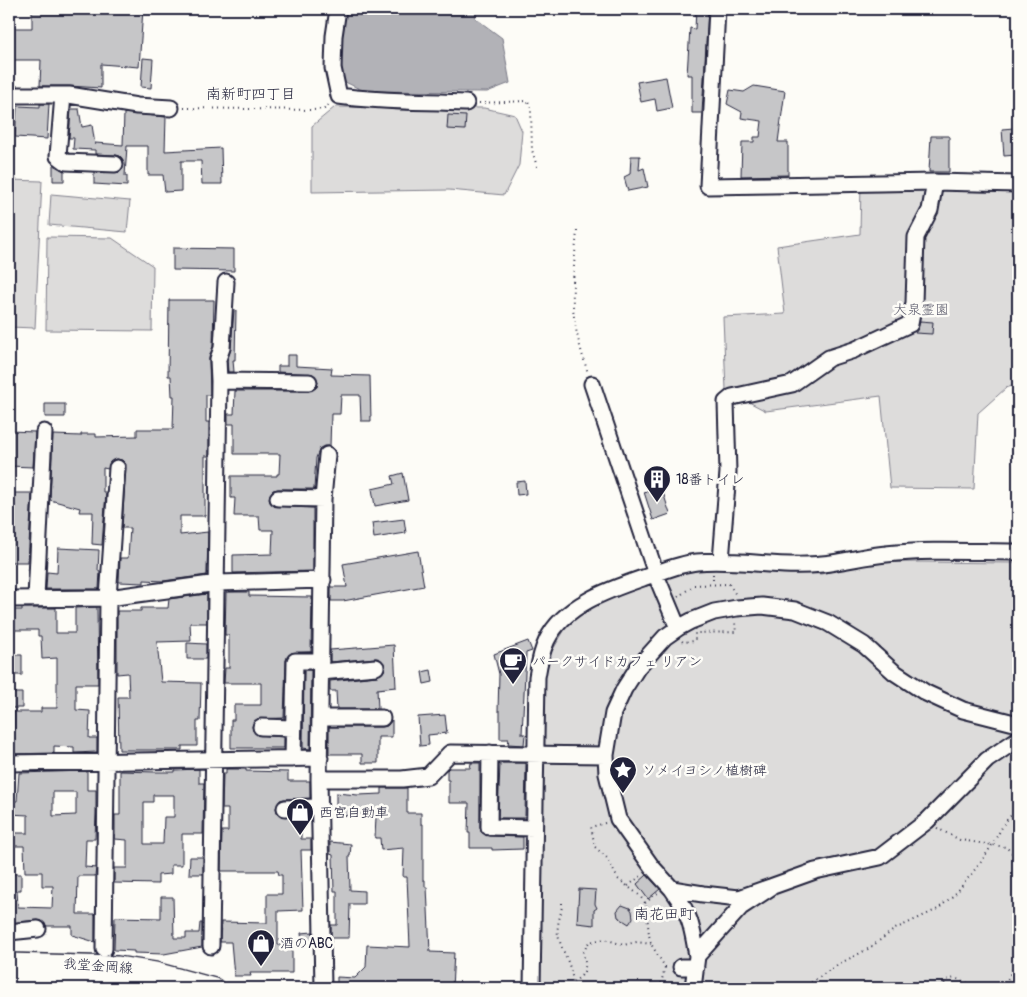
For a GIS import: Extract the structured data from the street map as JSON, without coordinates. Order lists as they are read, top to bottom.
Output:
{
  "streets": {
    "main road": ["我堂金岡線"]
  },
  "districts": ["南新町四丁目", "南花田町"],
  "parks": ["大泉霊園"],
  "places": {
    "building": ["18番トイレ"],
    "cafe": ["パークサイドカフェ リアン"],
    "place": ["ソメイヨシノ植樹碑"],
    "shop": ["西宮自動車", "酒のABC"]
  }
}
